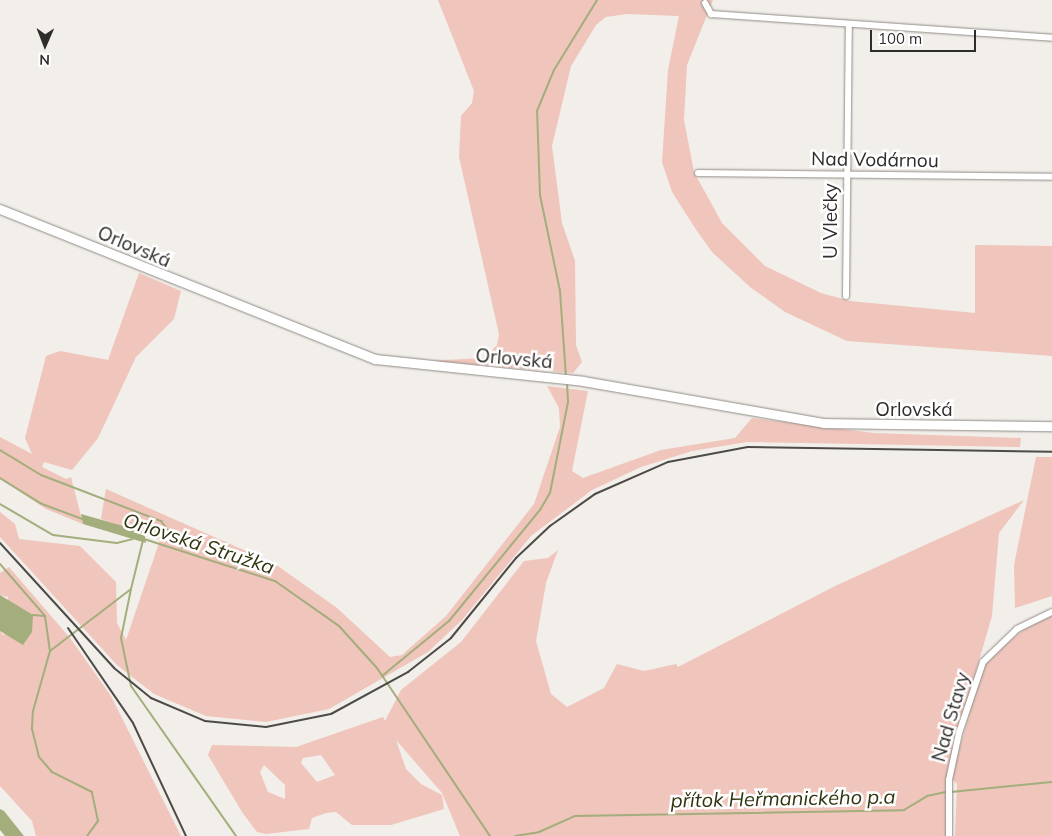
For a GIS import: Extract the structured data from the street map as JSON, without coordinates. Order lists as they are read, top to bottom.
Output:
{
  "streets": {
    "main road": ["Orlovská"],
    "street": ["Nad Vodárnou", "U Vlečky", "Nad Stavy"]
  },
  "crossings": [
    ["Nad Vodárnou", "U Vlečky"]
  ],
  "water": ["Orlovská Stružka", "přítok Heřmanického p.a"],
  "scale_bar": "100 m",
  "north": "bottom"
}
